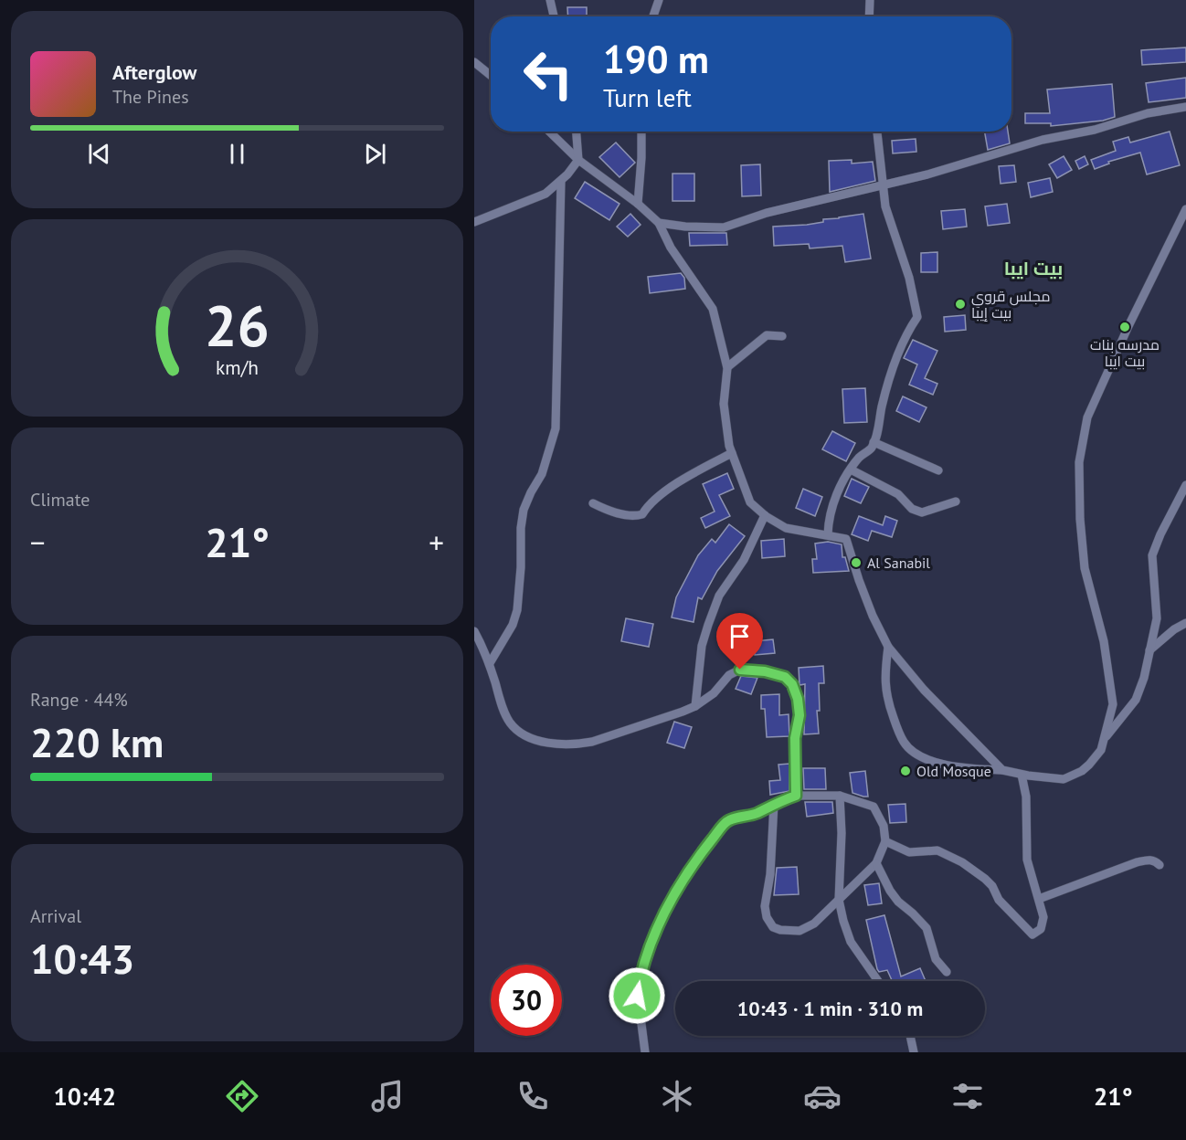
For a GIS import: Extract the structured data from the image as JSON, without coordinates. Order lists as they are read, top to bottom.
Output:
{
  "districts": ["بيت ايبا"],
  "places": [
    "مجلس قروي بيت إيبا",
    "مدرسه بنات بيت ايبا",
    "Al Sanabil",
    "Old Mosque"
  ],
  "page": {
    "turn": ["190 m", "Turn left"],
    "song": ["Afterglow", "The Pines"],
    "tile": [
      "Climate",
      ["Range · 44%", "220 km"],
      ["Arrival", "10:43"]
    ],
    "heat": ["−", "21°", "+"],
    "limit": "30",
    "trip": "10:43 · 1 min · 310 m",
    "tabs": ["10:42", "21°"],
    "gauge": ["26", "km/h"]
  }
}
